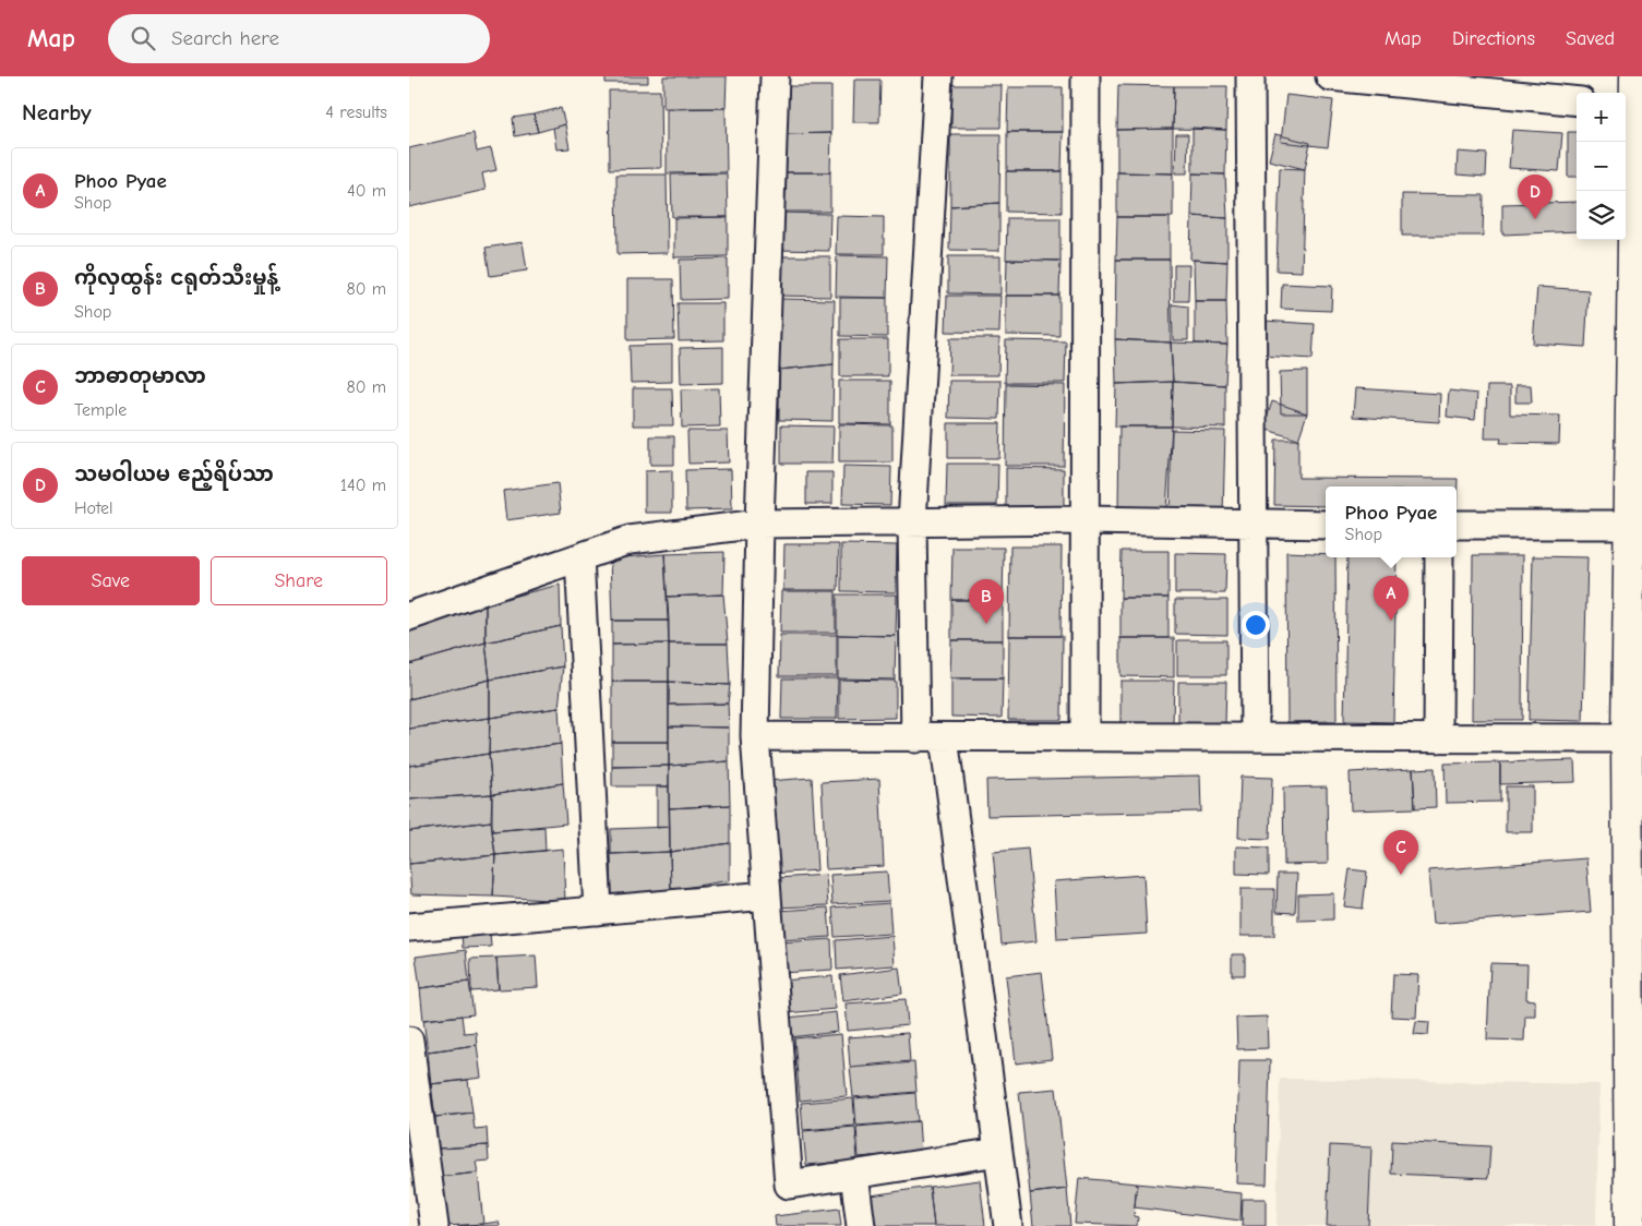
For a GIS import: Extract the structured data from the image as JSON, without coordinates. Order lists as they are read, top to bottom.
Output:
{
  "page": {
    "header": "Map",
    "search": "Search here",
    "nav": ["Map", "Directions", "Saved"],
    "heading": ["Nearby", "4 results"],
    "map_buttons": ["+", "−"],
    "list": [
      {
        "mark": "A",
        "name": "Phoo Pyae",
        "note": "Shop",
        "value": "40 m"
      },
      {
        "mark": "B",
        "name": "ကိုလှထွန်း ငရုတ်သီးမှုန့်",
        "note": "Shop",
        "value": "80 m"
      },
      {
        "mark": "C",
        "name": "ဘာဓာတုမာလာ",
        "note": "Temple",
        "value": "80 m"
      },
      {
        "mark": "D",
        "name": "သမဝါယမ ဧည့်ရိပ်သာ",
        "note": "Hotel",
        "value": "140 m"
      }
    ],
    "pins": [
      "D",
      "A",
      "B",
      "C"
    ],
    "popup": ["Phoo Pyae", "Shop"],
    "buttons": ["Save", "Share"]
  }
}
